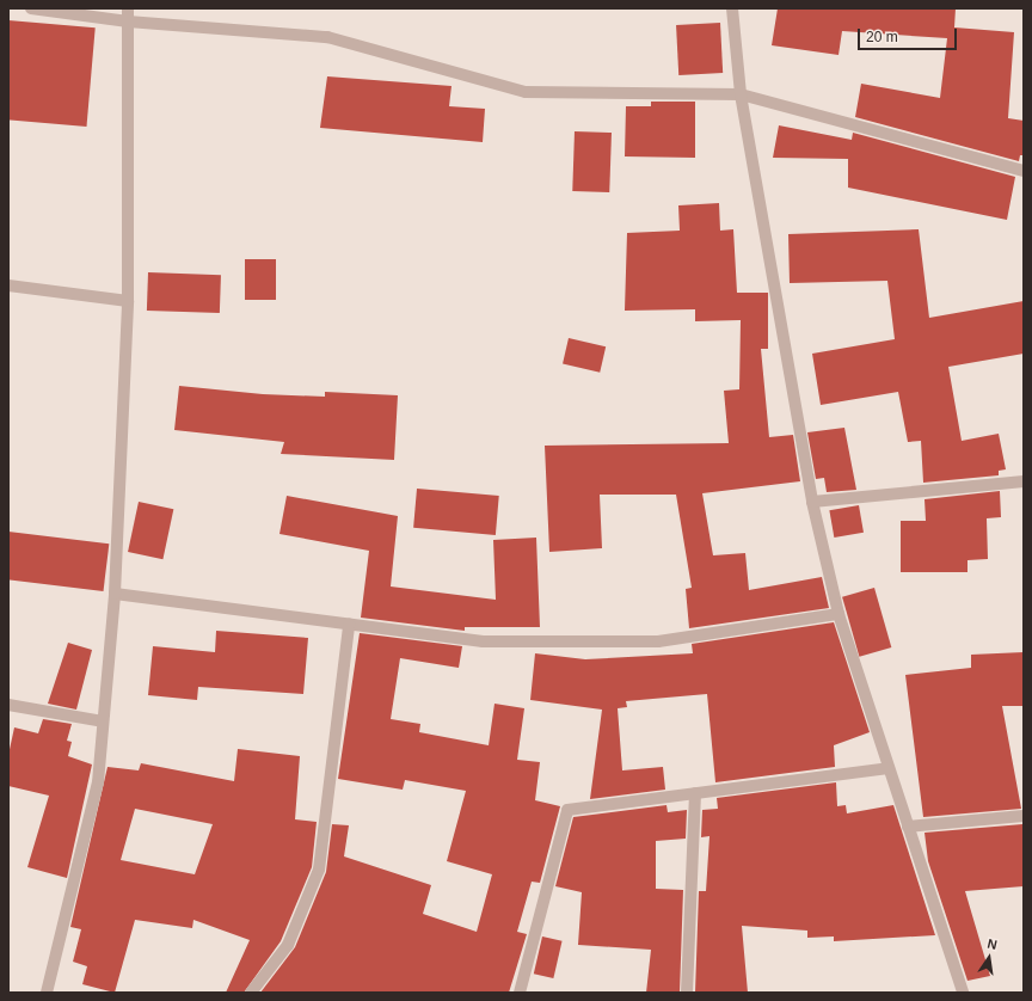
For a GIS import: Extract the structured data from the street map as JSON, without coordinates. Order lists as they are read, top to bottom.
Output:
{
  "scale_bar": "20 m",
  "north": "top"
}
